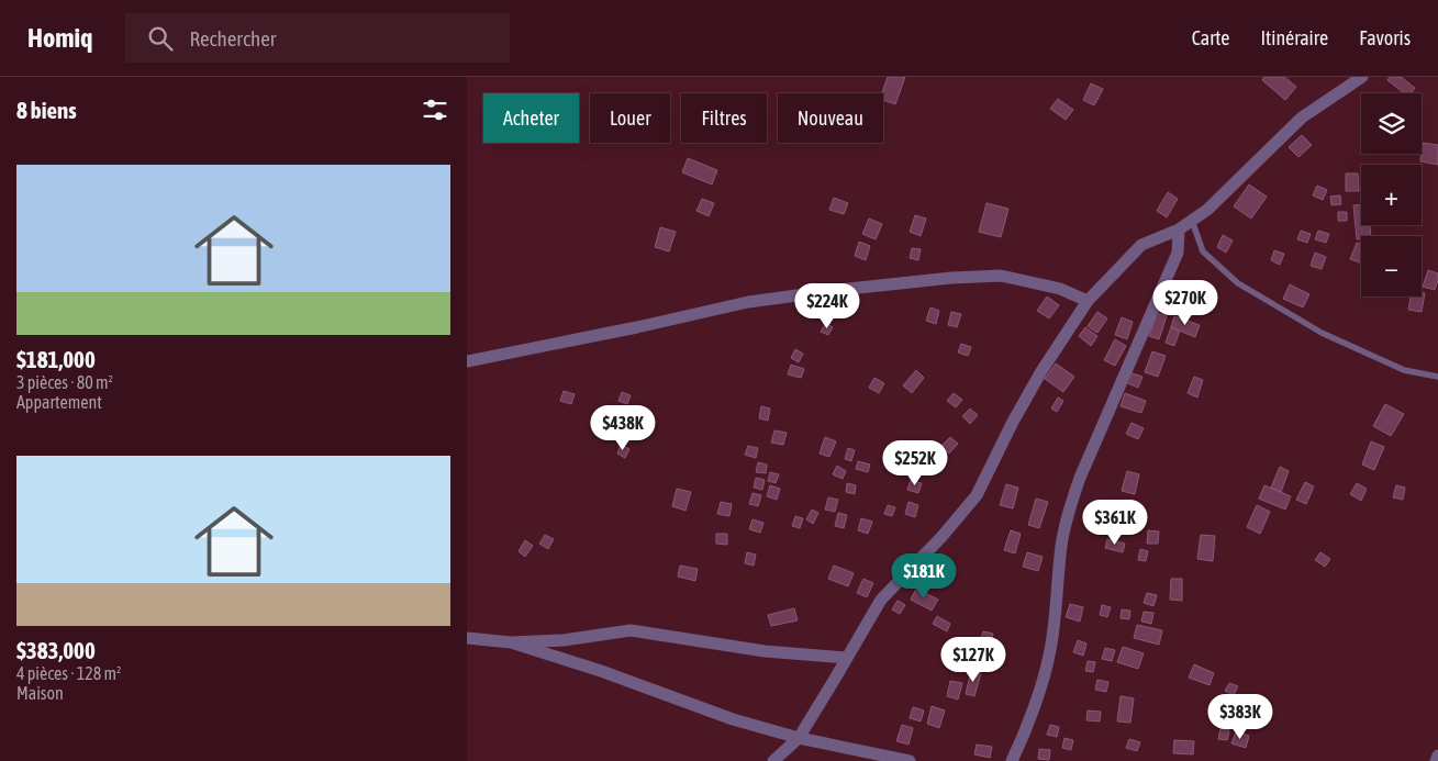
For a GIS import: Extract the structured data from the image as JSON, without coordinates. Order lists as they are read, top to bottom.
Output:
{
  "page": {
    "header": "Homiq",
    "search": "Rechercher",
    "nav": ["Carte", "Itinéraire", "Favoris"],
    "heading": "8 biens",
    "map_buttons": ["+", "−"],
    "chip": [
      "Acheter",
      "Louer",
      "Filtres",
      "Nouveau"
    ],
    "list": [
      {
        "name": "$181,000",
        "note": "3 pièces · 80 m² · Appartement"
      },
      {
        "name": "$383,000",
        "note": "4 pièces · 128 m² · Maison"
      }
    ],
    "price": [
      "$270K",
      "$224K",
      "$438K",
      "$252K",
      "$361K",
      "$181K",
      "$127K",
      "$383K"
    ]
  }
}
